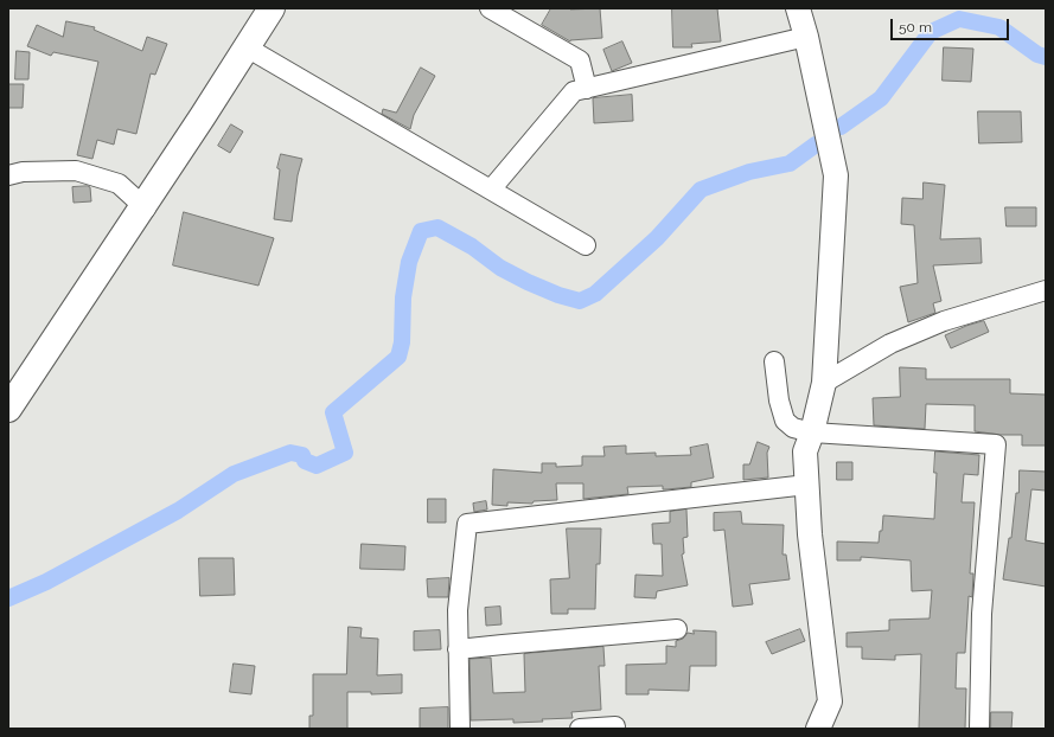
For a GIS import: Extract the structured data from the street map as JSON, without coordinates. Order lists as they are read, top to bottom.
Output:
{
  "scale_bar": "50 m"
}
